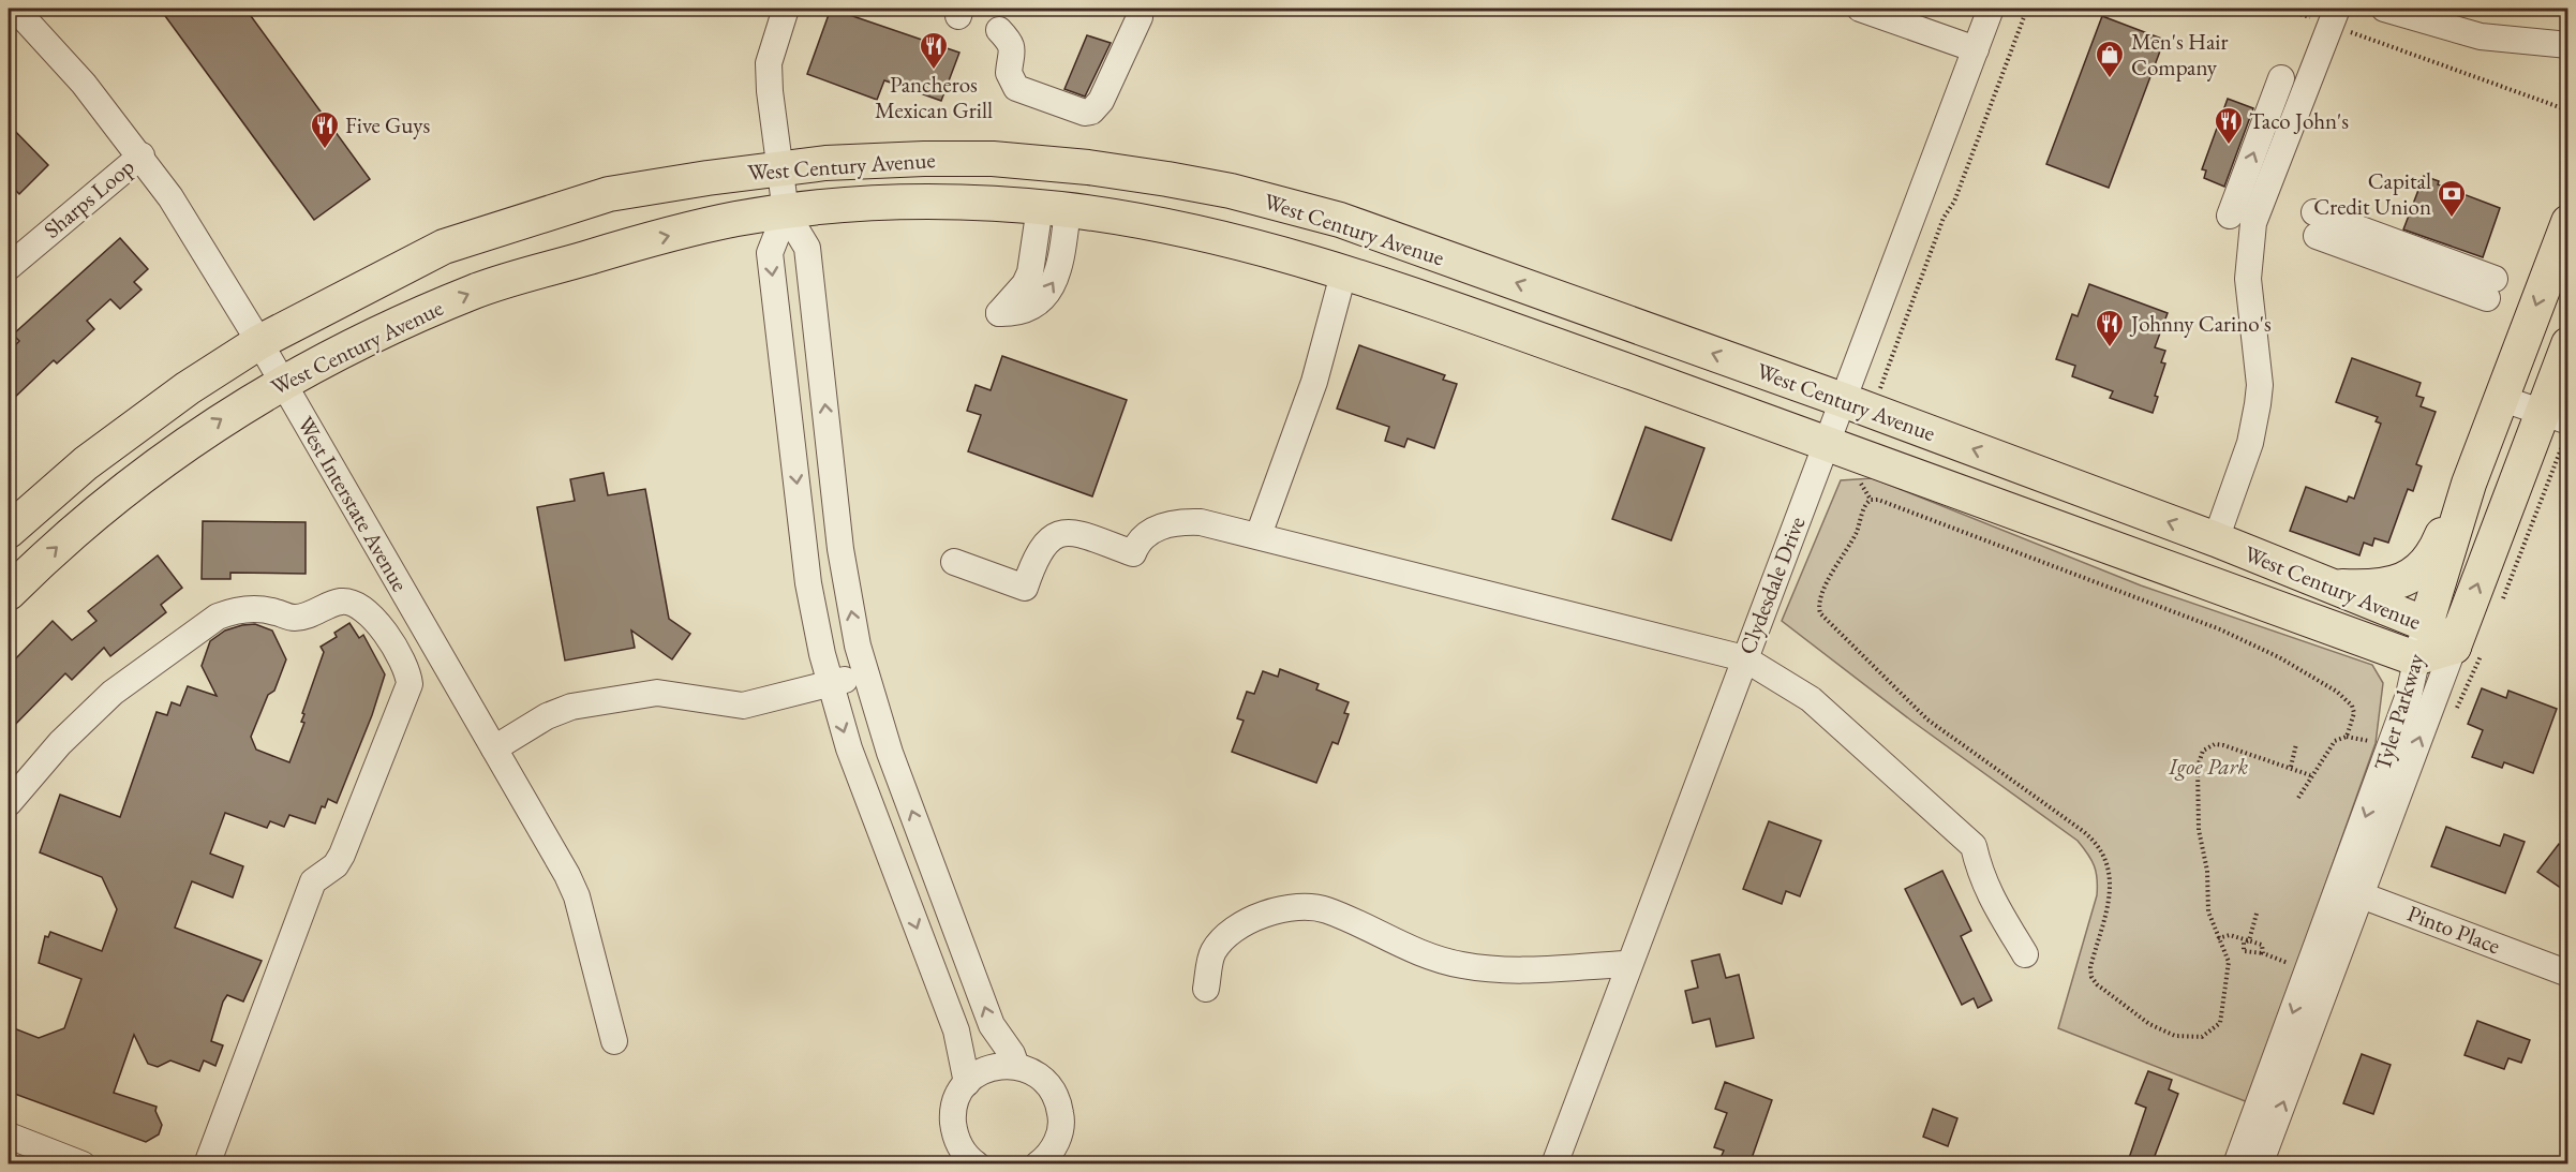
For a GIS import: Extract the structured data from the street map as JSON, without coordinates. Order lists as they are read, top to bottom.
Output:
{
  "streets": {
    "main road": ["West Century Avenue", "Tyler Parkway"],
    "street": [
      "Sharps Loop",
      "West Interstate Avenue",
      "Clydesdale Drive",
      "Pinto Place"
    ]
  },
  "crossings": [
    ["West Century Avenue", "West Interstate Avenue"],
    ["West Century Avenue", "Clydesdale Drive"],
    ["West Century Avenue", "Tyler Parkway"],
    ["Sharps Loop", "West Interstate Avenue"],
    ["Tyler Parkway", "Pinto Place"]
  ],
  "parks": ["Igoe Park"],
  "places": {
    "restaurant": [
      "Pancheros Mexican Grill",
      "Taco John's",
      "Five Guys",
      "Johnny Carino's"
    ],
    "shop": ["Men's Hair Company"],
    "bank": ["Capital Credit Union"]
  }
}
